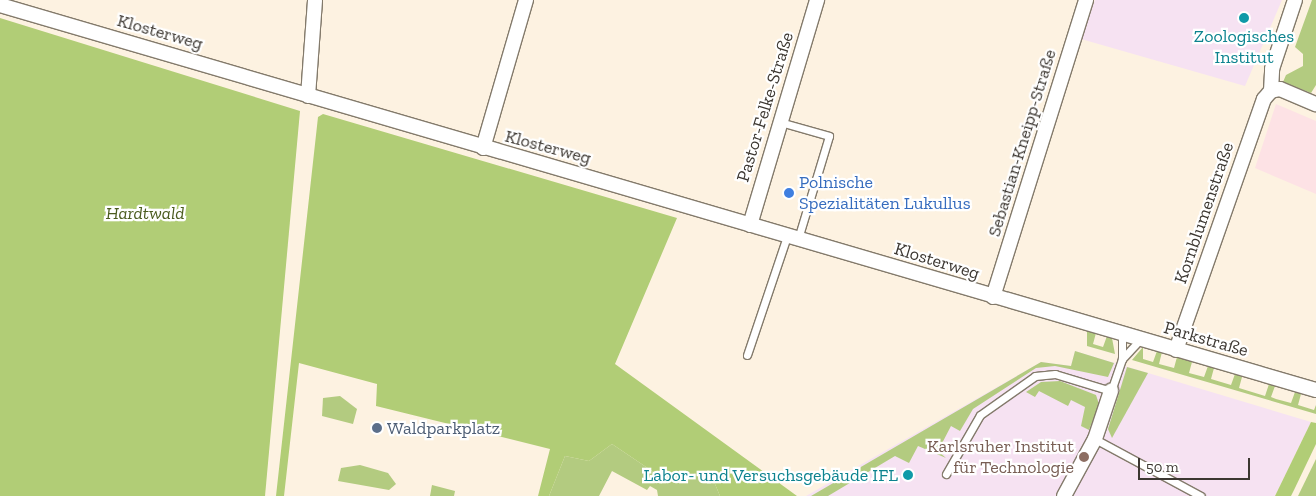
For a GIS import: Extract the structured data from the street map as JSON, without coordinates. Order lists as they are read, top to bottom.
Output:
{
  "streets": {
    "street": [
      "Klosterweg",
      "Pastor-Felke-Straße",
      "Sebastian-Kneipp-Straße",
      "Kornblumenstraße",
      "Parkstraße"
    ]
  },
  "crossings": [
    ["Klosterweg", "Pastor-Felke-Straße"],
    ["Klosterweg", "Sebastian-Kneipp-Straße"],
    ["Klosterweg", "Parkstraße"],
    ["Kornblumenstraße", "Parkstraße"]
  ],
  "parks": ["Hardtwald"],
  "places": [
    "Zoologisches Institut",
    "Polnische Spezialitäten Lukullus",
    "Waldparkplatz",
    "Karlsruher Institut für Technologie",
    "Labor- und Versuchsgebäude IFL"
  ],
  "scale_bar": "50 m"
}
